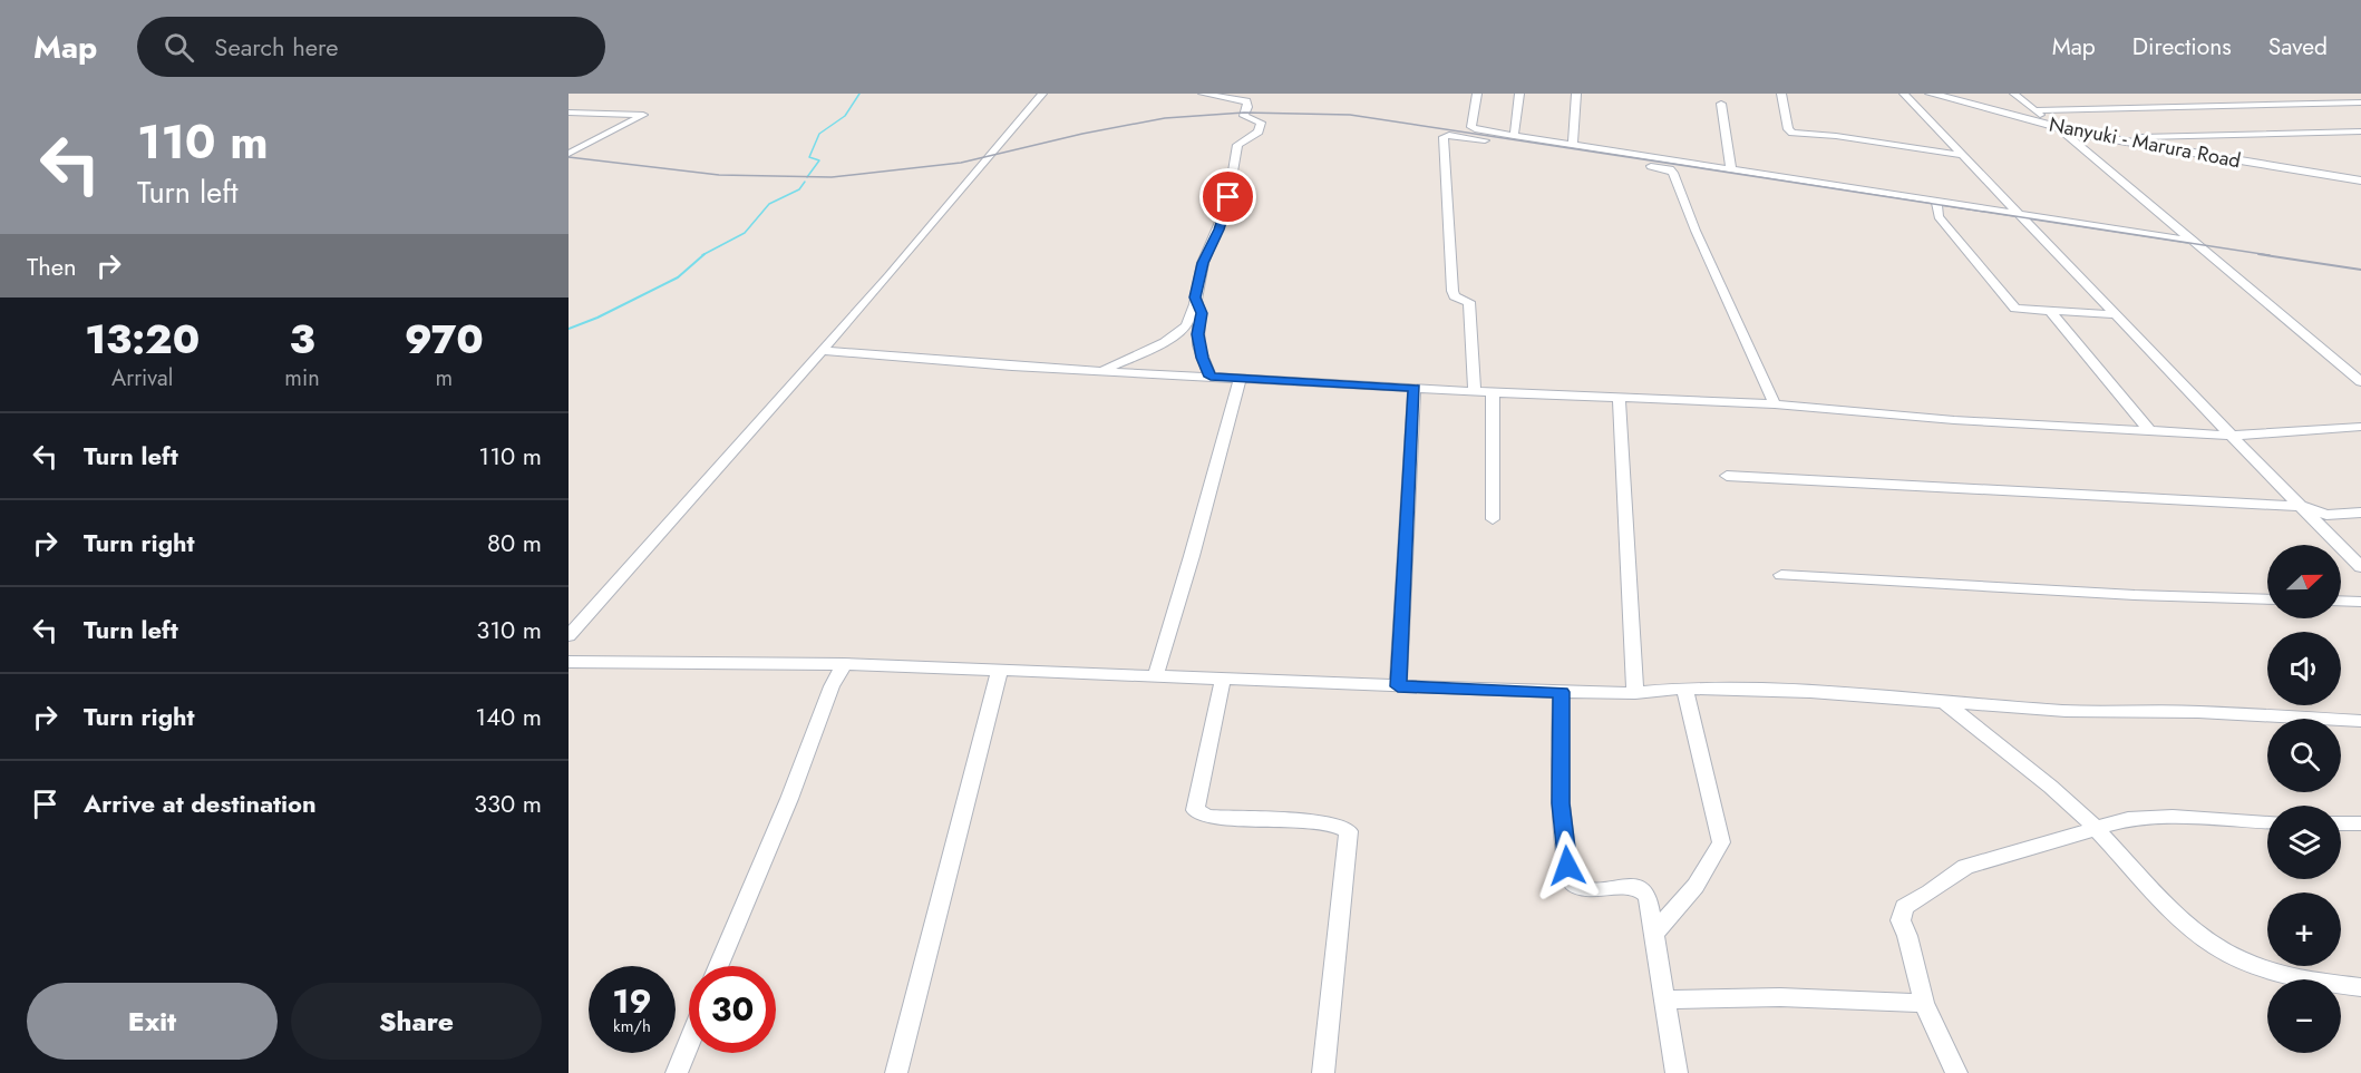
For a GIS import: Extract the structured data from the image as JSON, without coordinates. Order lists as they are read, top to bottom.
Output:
{
  "streets": {
    "street": ["Nanyuki - Marura Road"]
  },
  "north": "right",
  "page": {
    "header": "Map",
    "search": "Search here",
    "nav": ["Map", "Directions", "Saved"],
    "turn": ["110 m", "Turn left"],
    "then": "Then",
    "eta": [
      "13:20",
      "Arrival",
      "3",
      "min",
      "970",
      "m"
    ],
    "list": [
      {
        "name": "Turn left",
        "value": "110 m"
      },
      {
        "name": "Turn right",
        "value": "80 m"
      },
      {
        "name": "Turn left",
        "value": "310 m"
      },
      {
        "name": "Turn right",
        "value": "140 m"
      },
      {
        "name": "Arrive at destination",
        "value": "330 m"
      }
    ],
    "map_buttons": ["+", "−"],
    "speed": "19 km/h",
    "limit": "30",
    "buttons": ["Exit", "Share"]
  }
}
